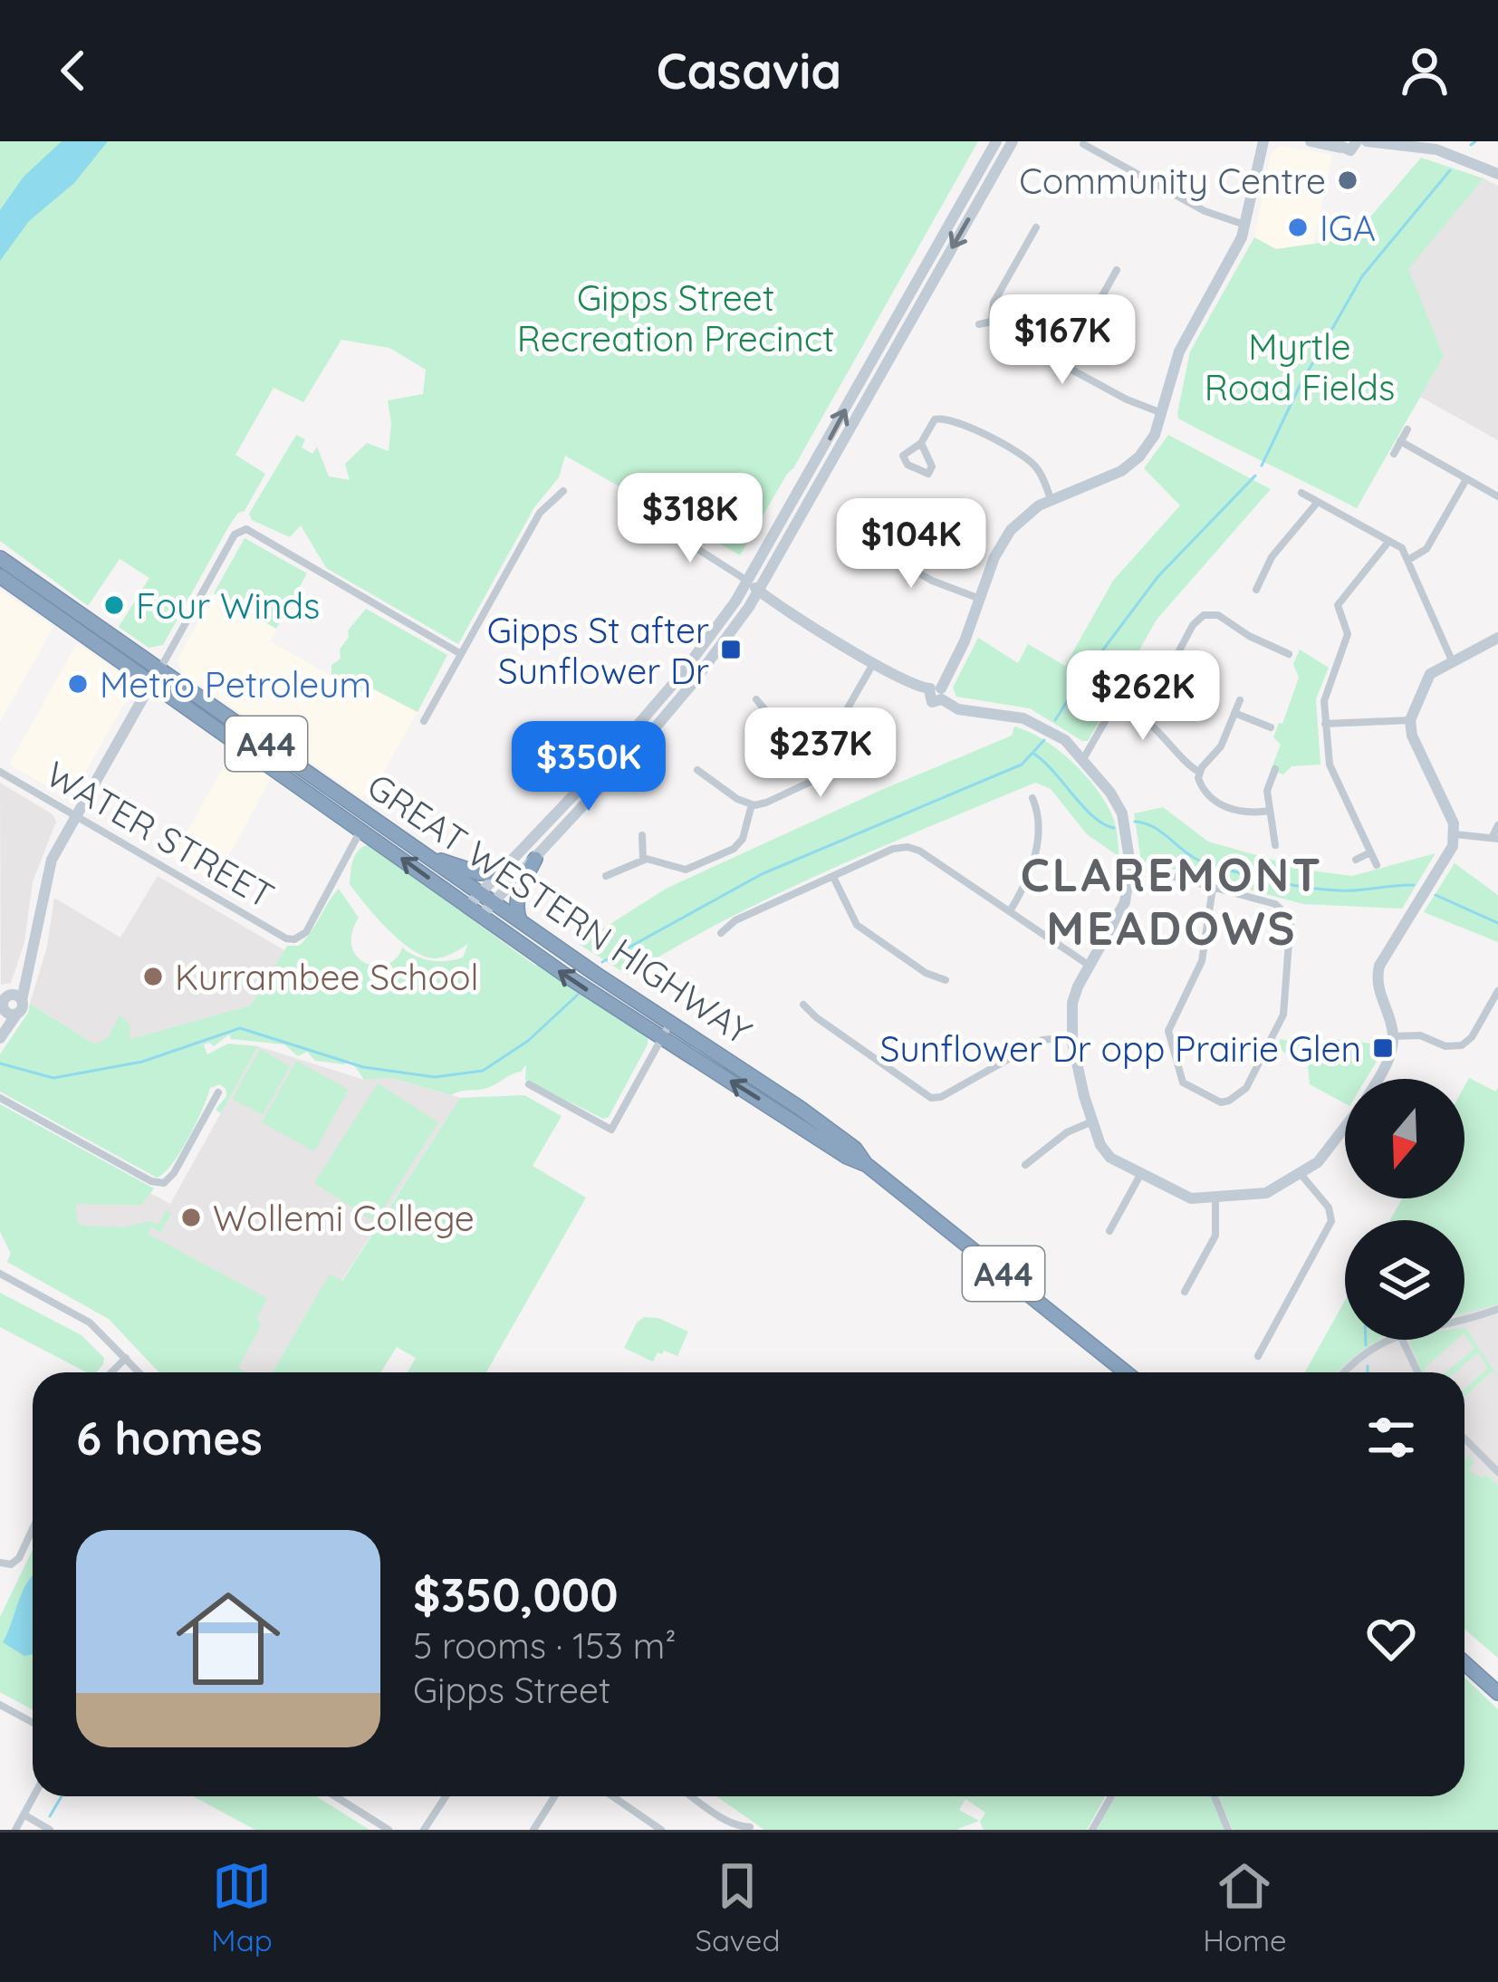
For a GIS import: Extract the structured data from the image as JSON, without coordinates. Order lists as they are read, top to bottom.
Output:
{
  "streets": {
    "highway": ["A44", "GREAT WESTERN HIGHWAY"],
    "street": ["WATER STREET"]
  },
  "crossings": [
    ["WATER STREET", "GREAT WESTERN HIGHWAY"]
  ],
  "districts": ["CLAREMONT MEADOWS"],
  "parks": ["Gipps Street Recreation Precinct", "Myrtle Road Fields"],
  "places": {
    "other": [
      "Community Centre",
      "IGA",
      "Four Winds",
      "Metro Petroleum",
      "Kurrambee School",
      "Wollemi College"
    ],
    "transit": ["Gipps St after Sunflower Dr", "Sunflower Dr opp Prairie Glen"]
  },
  "north": "bottom",
  "page": {
    "header": "Casavia",
    "price": [
      "$167K",
      "$318K",
      "$104K",
      "$262K",
      "$237K",
      "$350K"
    ],
    "heading": "6 homes",
    "list": [
      {
        "name": "$350,000",
        "note": "5 rooms · 153 m² · Gipps Street"
      }
    ],
    "tabs": ["Map", "Saved", "Home"]
  }
}
